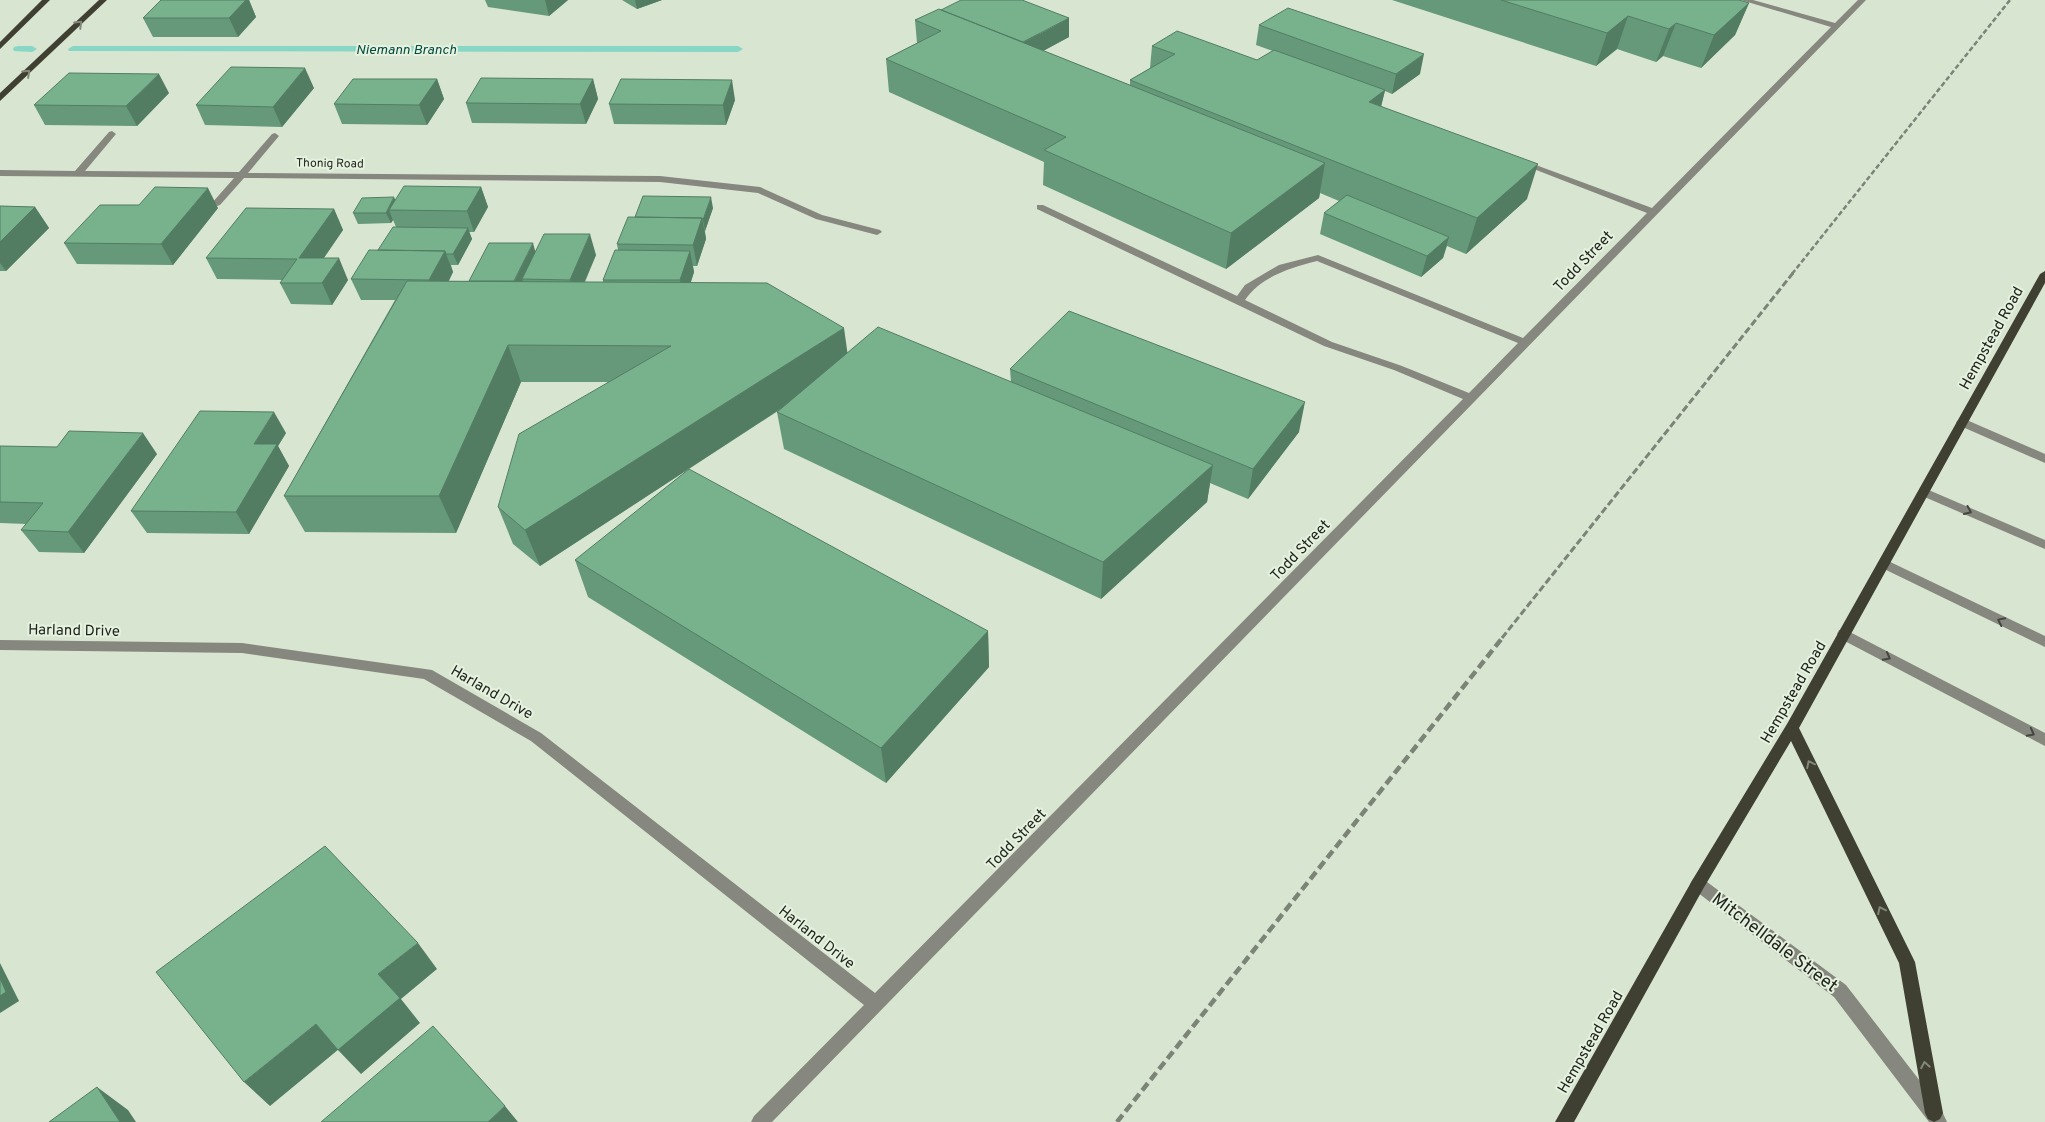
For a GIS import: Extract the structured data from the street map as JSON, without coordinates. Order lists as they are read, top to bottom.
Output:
{
  "streets": {
    "main road": ["Hempstead Road"],
    "street": [
      "Thonig Road",
      "Todd Street",
      "Harland Drive",
      "Mitchelldale Street"
    ]
  },
  "crossings": [
    ["Todd Street", "Harland Drive"],
    ["Hempstead Road", "Mitchelldale Street"]
  ],
  "water": ["Niemann Branch"]
}
